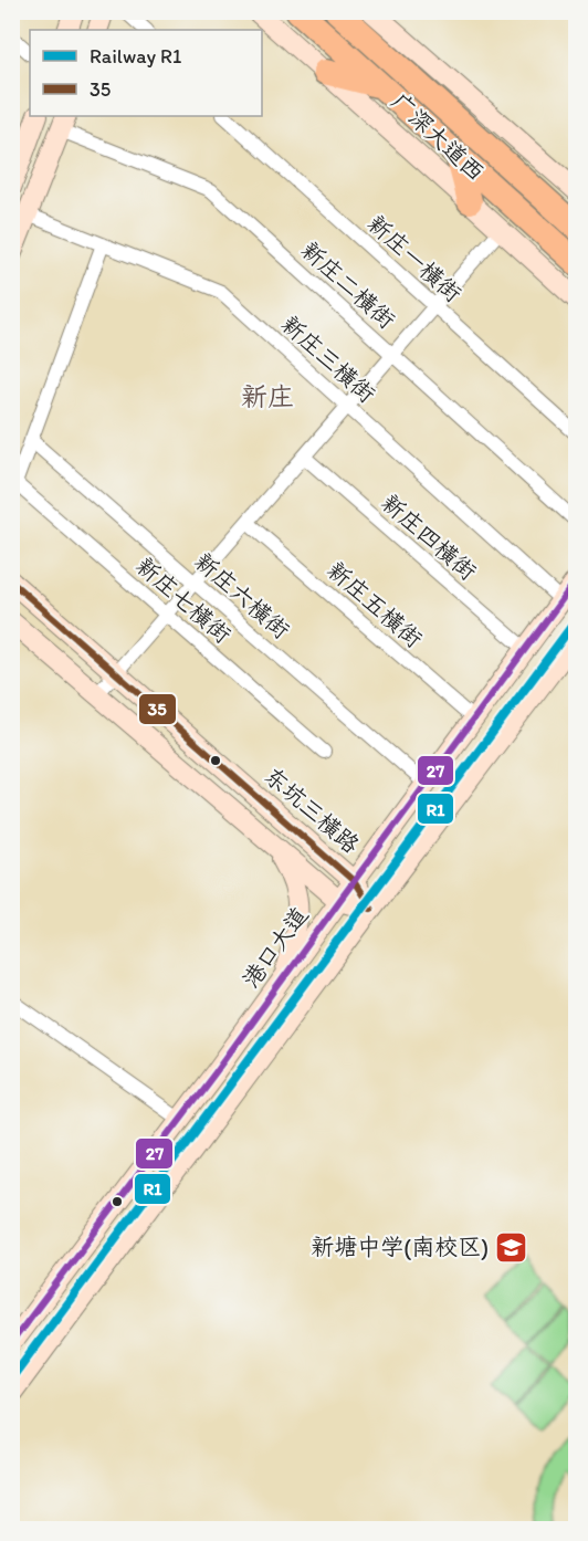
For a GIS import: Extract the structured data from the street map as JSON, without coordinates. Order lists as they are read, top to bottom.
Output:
{
  "streets": {
    "highway": ["广深大道西"],
    "street": [
      "新庄一横街",
      "新庄二横街",
      "新庄三横街",
      "新庄四横街",
      "新庄六横街",
      "新庄七横街",
      "新庄五横街",
      "东坑三横路",
      "港口大道"
    ]
  },
  "crossings": [
    ["新庄三横街", "港口大道"],
    ["新庄四横街", "港口大道"],
    ["新庄六横街", "新庄七横街"],
    ["新庄六横街", "港口大道"],
    ["新庄五横街", "港口大道"],
    ["东坑三横路", "港口大道"]
  ],
  "districts": ["新庄"],
  "places": {
    "school or university": ["新塘中学(南校区)"]
  },
  "lines": ["transit line 27", "transit line 35", "rail line R1"],
  "legend": ["Railway R1", "35"]
}
